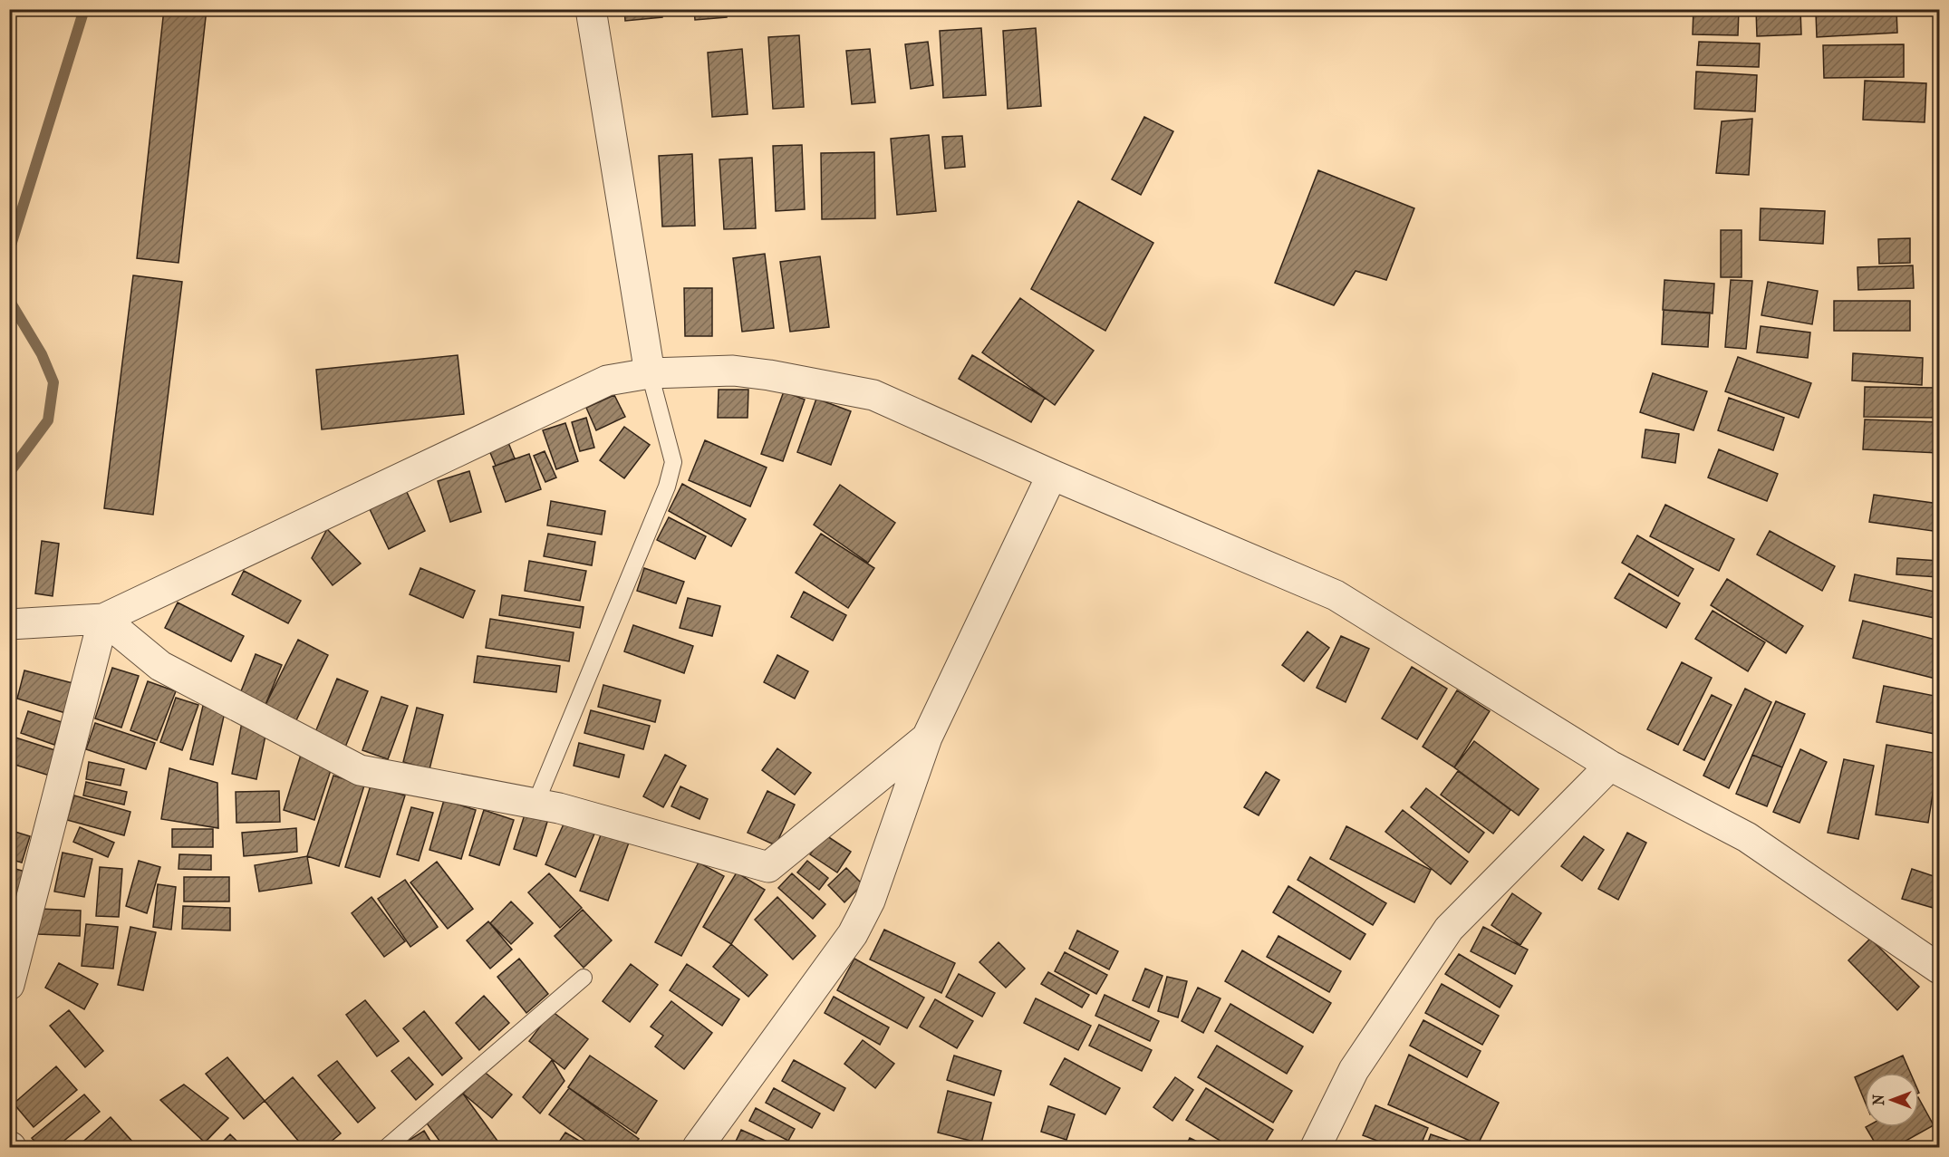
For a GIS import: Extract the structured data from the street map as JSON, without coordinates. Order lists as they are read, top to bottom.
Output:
{
  "north": "left"
}
